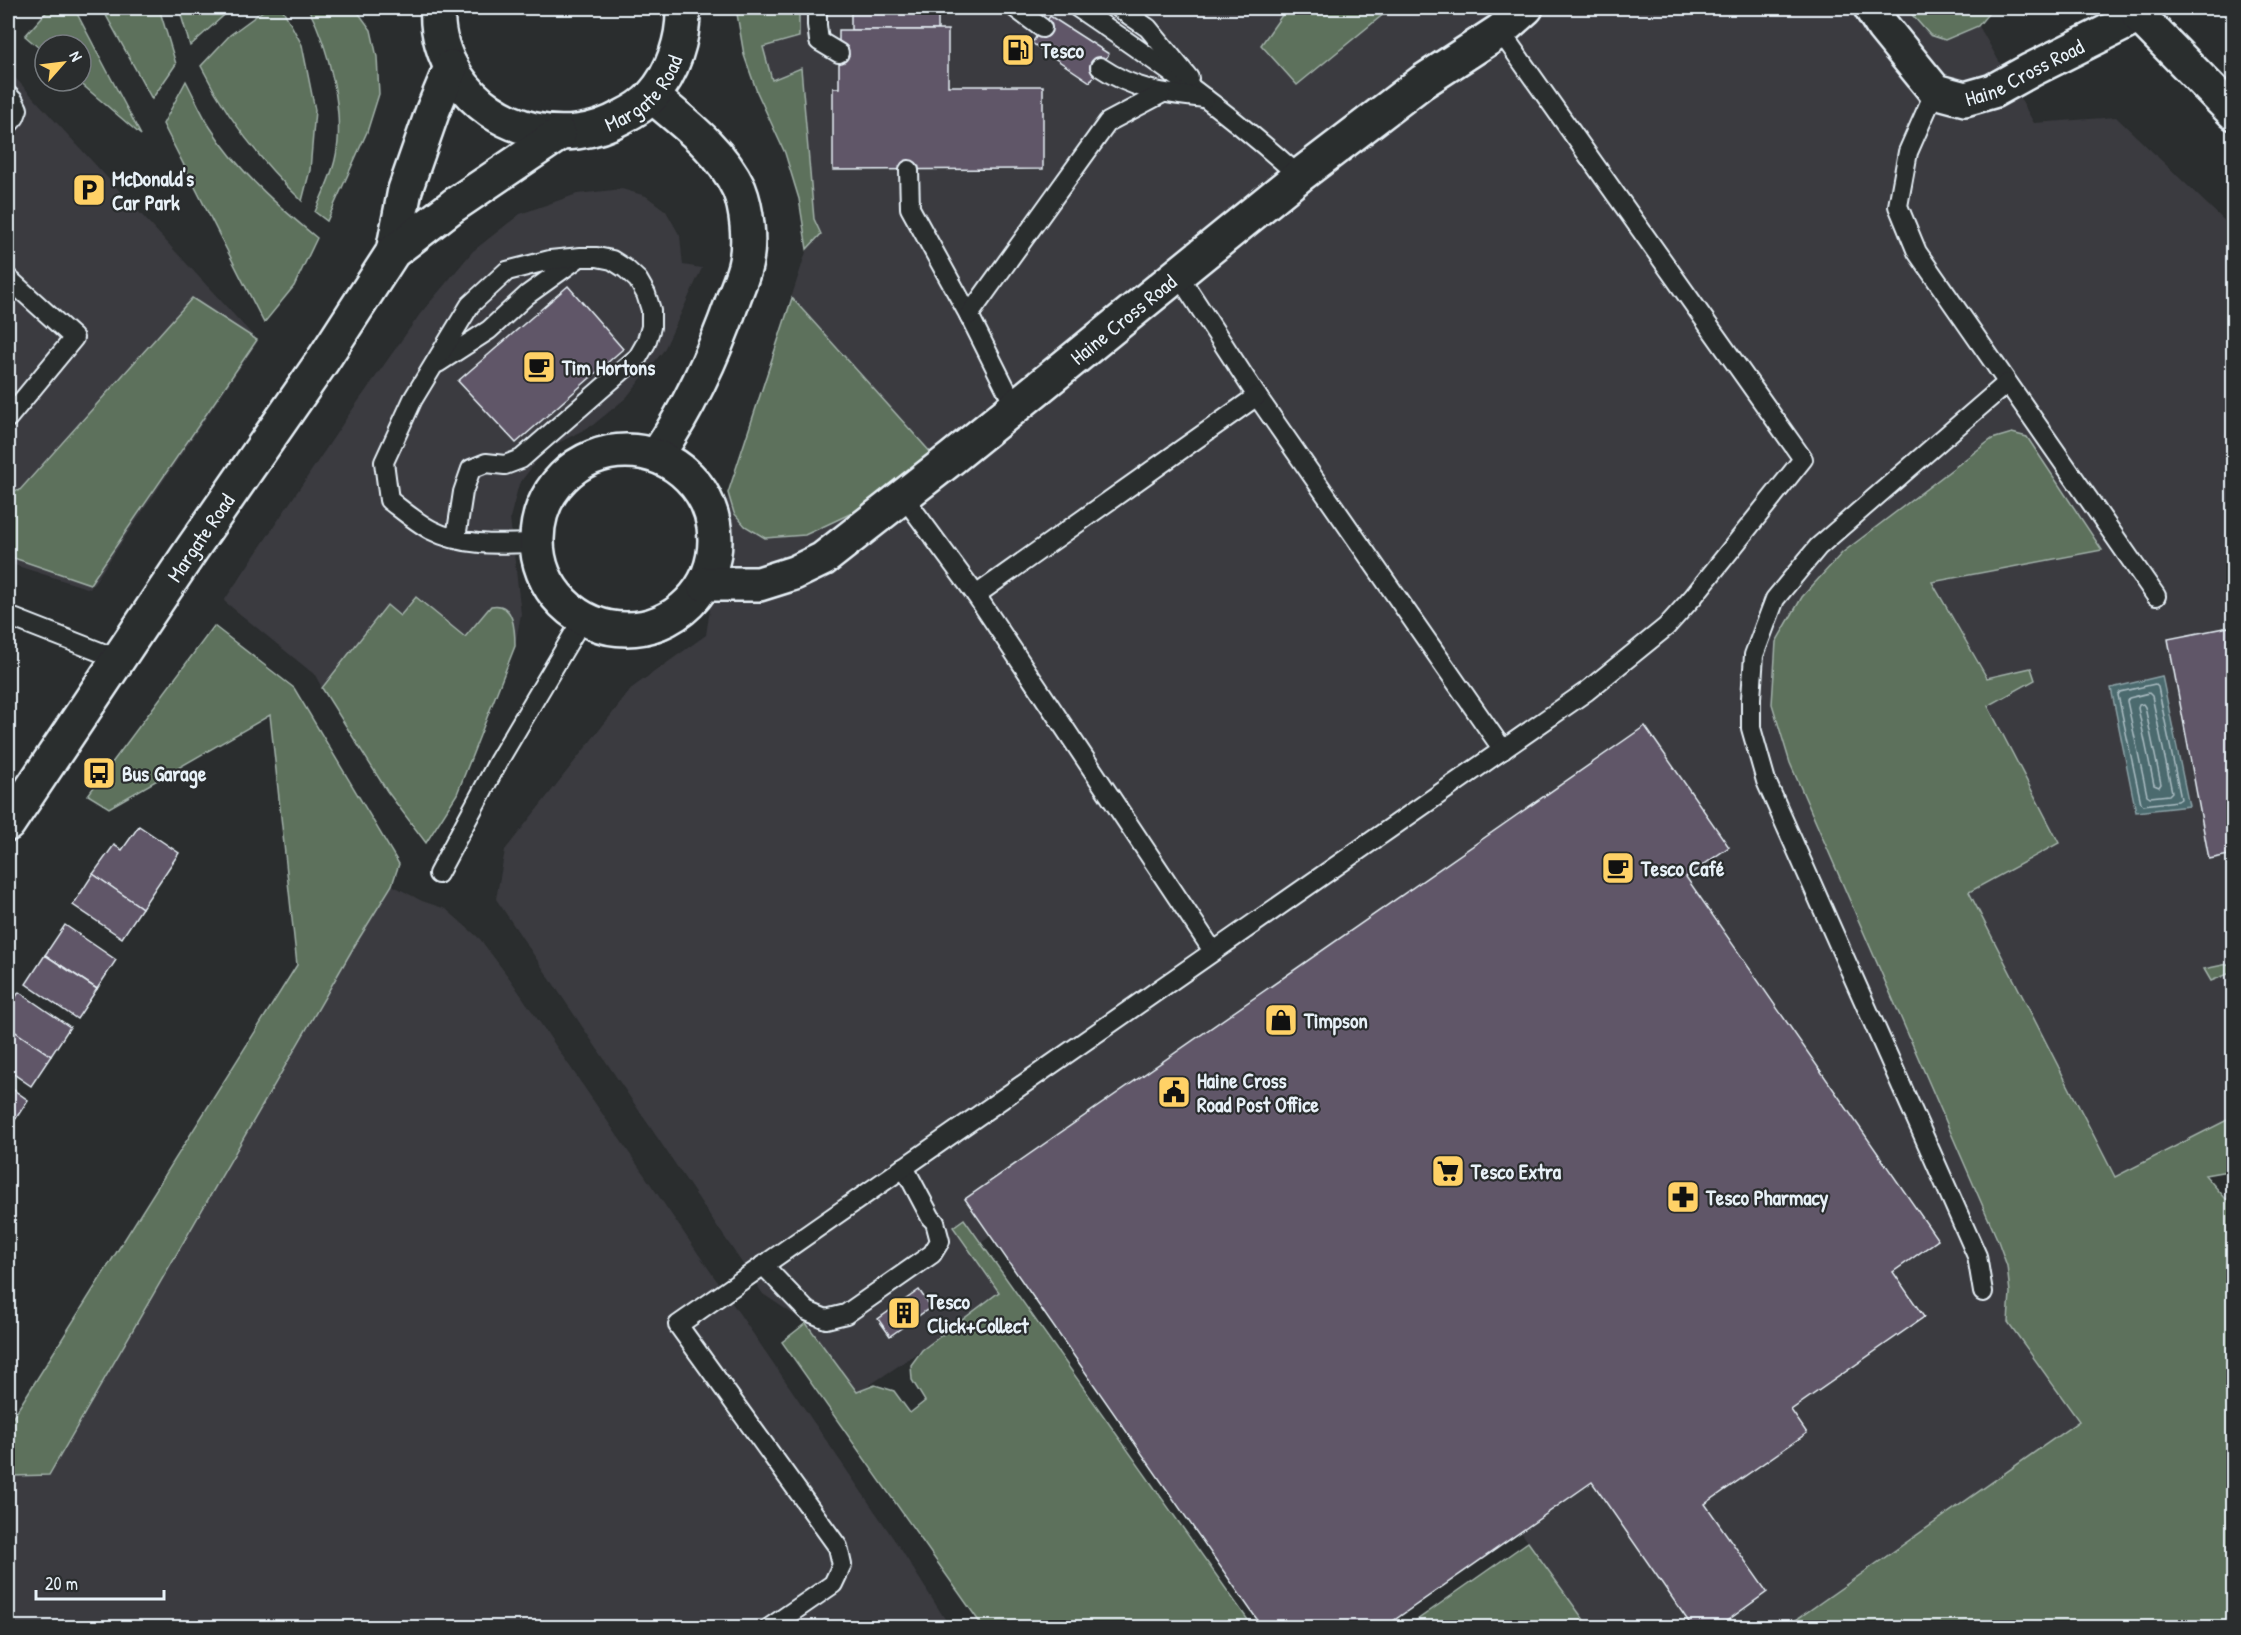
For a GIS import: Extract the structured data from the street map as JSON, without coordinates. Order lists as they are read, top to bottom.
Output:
{
  "streets": {
    "street": ["Haine Cross Road", "Margate Road"]
  },
  "places": {
    "fuel station": ["Tesco"],
    "parking": ["McDonald's Car Park"],
    "cafe": ["Tim Hortons", "Tesco Café"],
    "bus stop": ["Bus Garage"],
    "shop": ["Timpson"],
    "public building": ["Haine Cross Road Post Office"],
    "supermarket": ["Tesco Extra"],
    "pharmacy": ["Tesco Pharmacy"],
    "building": ["Tesco Click+Collect"]
  },
  "scale_bar": "20 m",
  "north": "top right"
}
